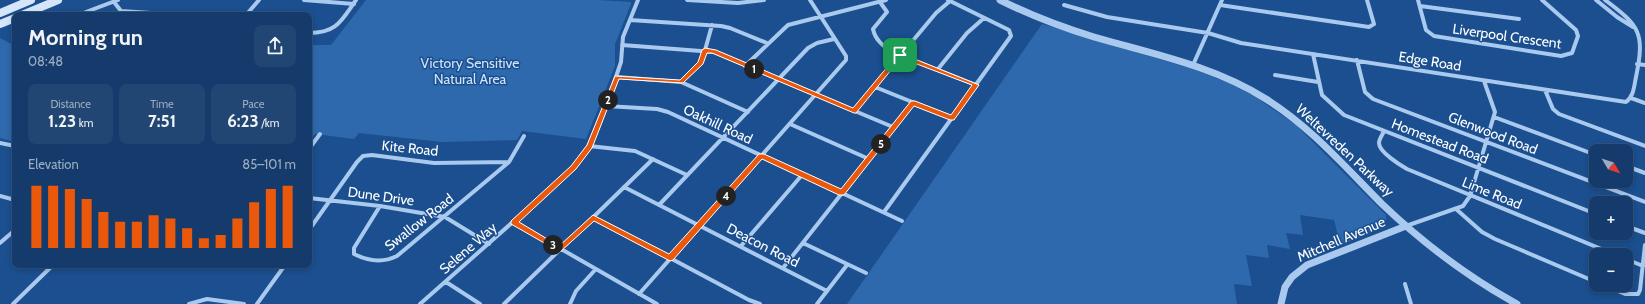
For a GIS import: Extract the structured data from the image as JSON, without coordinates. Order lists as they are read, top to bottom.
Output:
{
  "streets": {
    "street": [
      "Liverpool Crescent",
      "Edge Road",
      "Oakhill Road",
      "Glenwood Road",
      "Homestead Road",
      "Kite Road",
      "Weltevreden Parkway",
      "Lime Road",
      "Dune Drive",
      "Swallow Road",
      "Mitchell Avenue",
      "Deacon Road",
      "Selene Way"
    ]
  },
  "crossings": [
    ["Edge Road", "Glenwood Road"],
    ["Edge Road", "Homestead Road"],
    ["Oakhill Road", "Selene Way"],
    ["Homestead Road", "Lime Road"],
    ["Kite Road", "Dune Drive"],
    ["Kite Road", "Swallow Road"],
    ["Weltevreden Parkway", "Mitchell Avenue"],
    ["Dune Drive", "Swallow Road"],
    ["Dune Drive", "Selene Way"]
  ],
  "parks": ["Victory Sensitive Natural Area"],
  "north": "bottom right",
  "page": {
    "heading": ["Morning run", "08:48"],
    "pins": [
      "1",
      "2",
      "5",
      "4",
      "3"
    ],
    "stats": [
      ["Distance", "1.23 km"],
      ["Time", "7:51"],
      ["Pace", "6:23 /km"]
    ],
    "map_buttons": ["+", "−"],
    "chart": ["Elevation", "85–101 m"]
  }
}
